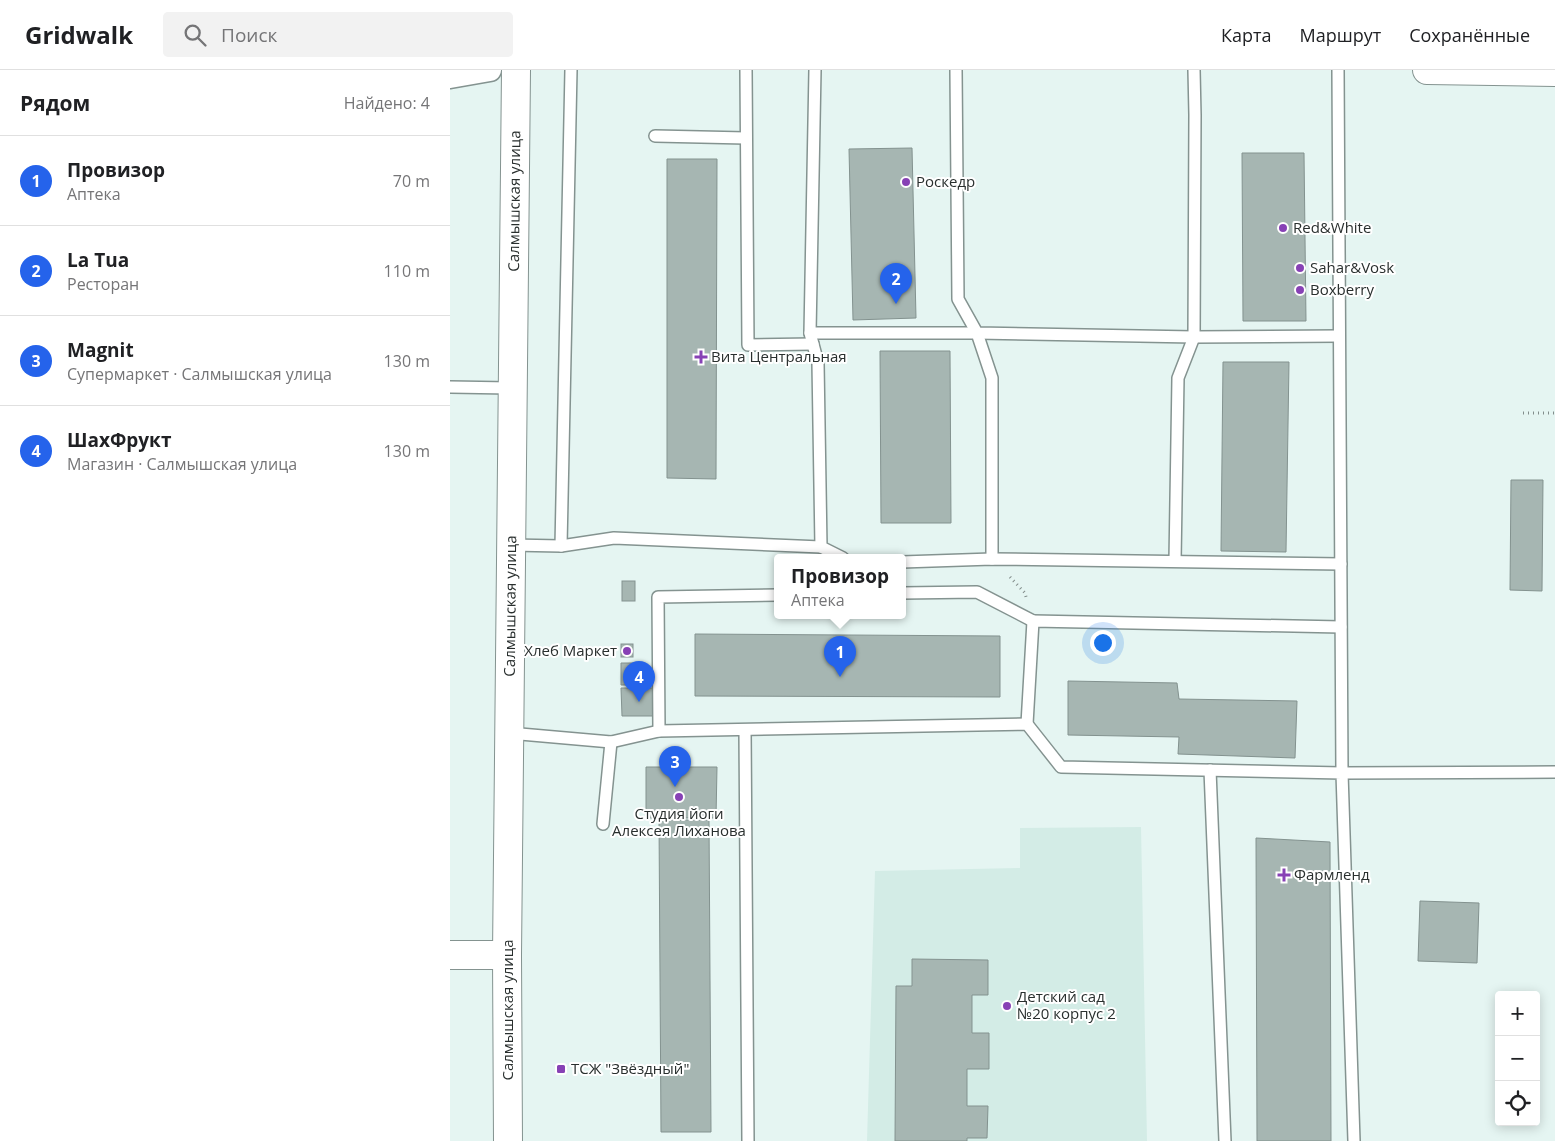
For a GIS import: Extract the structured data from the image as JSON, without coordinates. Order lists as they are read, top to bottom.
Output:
{
  "streets": {
    "main road": ["Салмышская улица"]
  },
  "places": {
    "other": [
      "Роскедр",
      "Red&White",
      "Sahar&Vosk",
      "Boxberry",
      "Хлеб Маркет",
      "Студия йоги Алексея Лиханова",
      "Детский сад №20 корпус 2"
    ],
    "health": ["Вита Центральная", "Фармленд"],
    "transit": ["ТСЖ \"Звёздный\""]
  },
  "page": {
    "header": "Gridwalk",
    "search": "Поиск",
    "nav": ["Карта", "Маршрут", "Сохранённые"],
    "heading": ["Рядом", "Найдено: 4"],
    "list": [
      {
        "mark": "1",
        "name": "Провизор",
        "note": "Аптека",
        "value": "70 m"
      },
      {
        "mark": "2",
        "name": "La Tua",
        "note": "Ресторан",
        "value": "110 m"
      },
      {
        "mark": "3",
        "name": "Magnit",
        "note": "Супермаркет · Салмышская улица",
        "value": "130 m"
      },
      {
        "mark": "4",
        "name": "ШахФрукт",
        "note": "Магазин · Салмышская улица",
        "value": "130 m"
      }
    ],
    "pins": [
      "2",
      "1",
      "4",
      "3"
    ],
    "popup": ["Провизор", "Аптека"],
    "map_buttons": ["+", "−"]
  }
}
